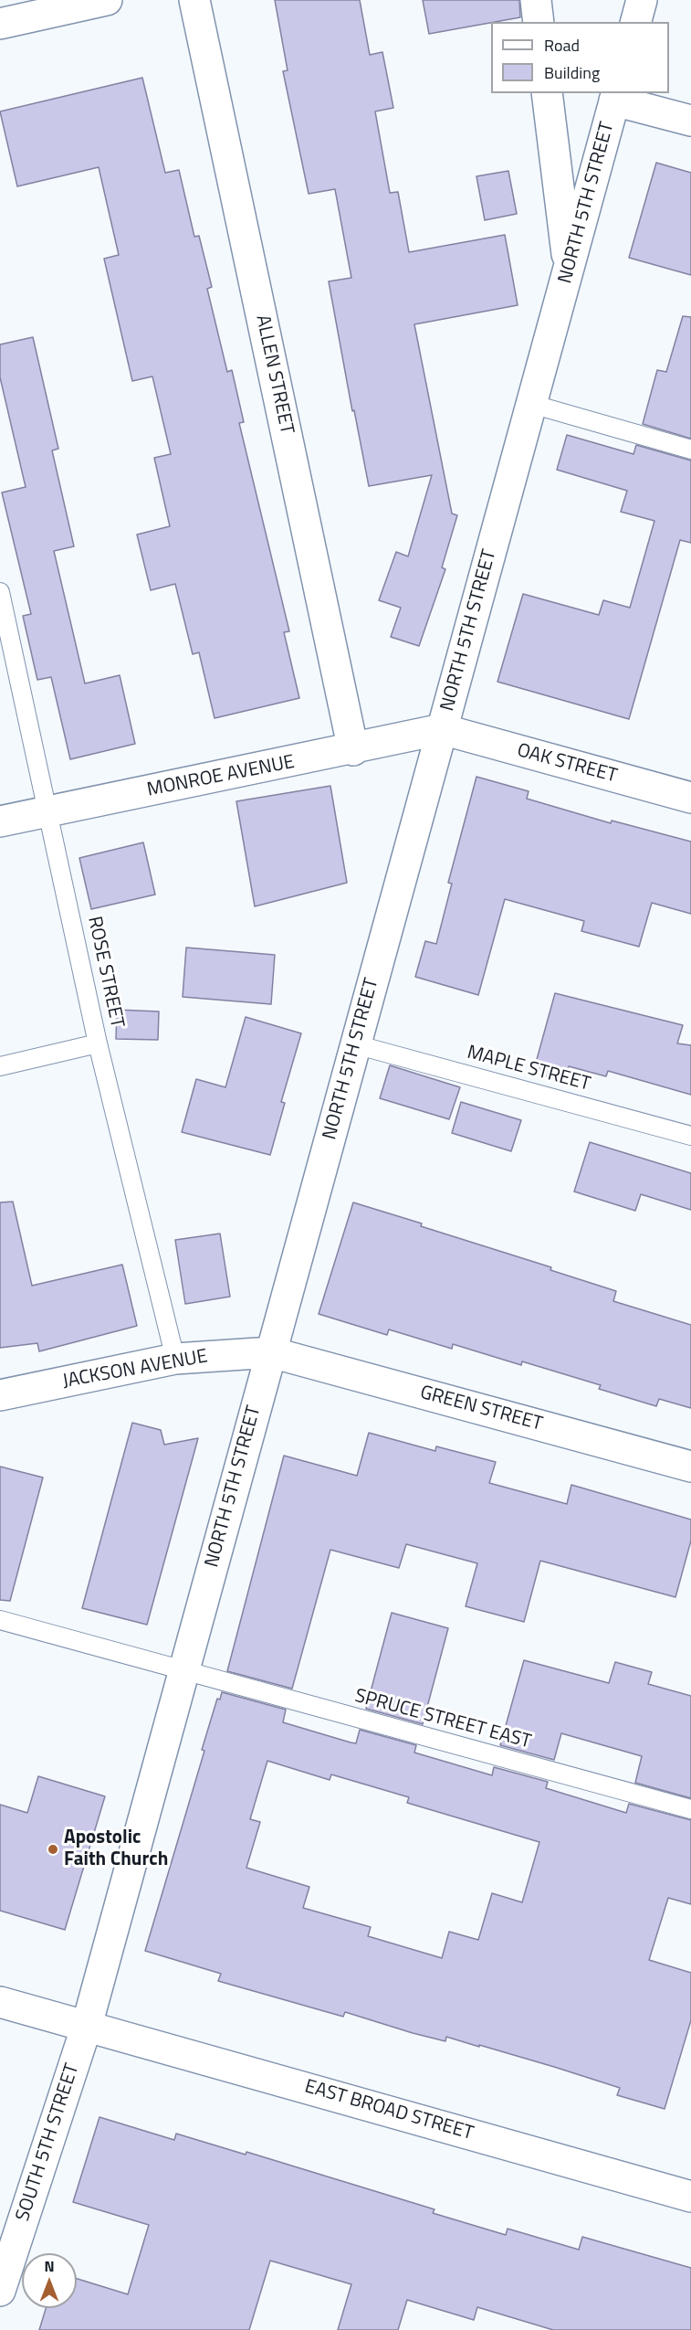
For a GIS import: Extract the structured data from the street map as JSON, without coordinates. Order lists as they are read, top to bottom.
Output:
{
  "streets": {
    "main road": [
      "NORTH 5TH STREET",
      "ALLEN STREET",
      "OAK STREET",
      "MONROE AVENUE",
      "JACKSON AVENUE",
      "GREEN STREET",
      "EAST BROAD STREET",
      "SOUTH 5TH STREET"
    ],
    "lane": ["ROSE STREET", "MAPLE STREET", "SPRUCE STREET EAST"]
  },
  "crossings": [
    ["NORTH 5TH STREET", "OAK STREET"],
    ["NORTH 5TH STREET", "MONROE AVENUE"],
    ["NORTH 5TH STREET", "MAPLE STREET"],
    ["NORTH 5TH STREET", "JACKSON AVENUE"],
    ["NORTH 5TH STREET", "GREEN STREET"],
    ["NORTH 5TH STREET", "SPRUCE STREET EAST"],
    ["NORTH 5TH STREET", "EAST BROAD STREET"],
    ["NORTH 5TH STREET", "SOUTH 5TH STREET"],
    ["ALLEN STREET", "MONROE AVENUE"],
    ["OAK STREET", "MONROE AVENUE"],
    ["MONROE AVENUE", "ROSE STREET"],
    ["ROSE STREET", "JACKSON AVENUE"],
    ["JACKSON AVENUE", "GREEN STREET"],
    ["EAST BROAD STREET", "SOUTH 5TH STREET"]
  ],
  "places": ["Apostolic Faith Church"],
  "legend": ["Road", "Building"],
  "north": "top"
}
